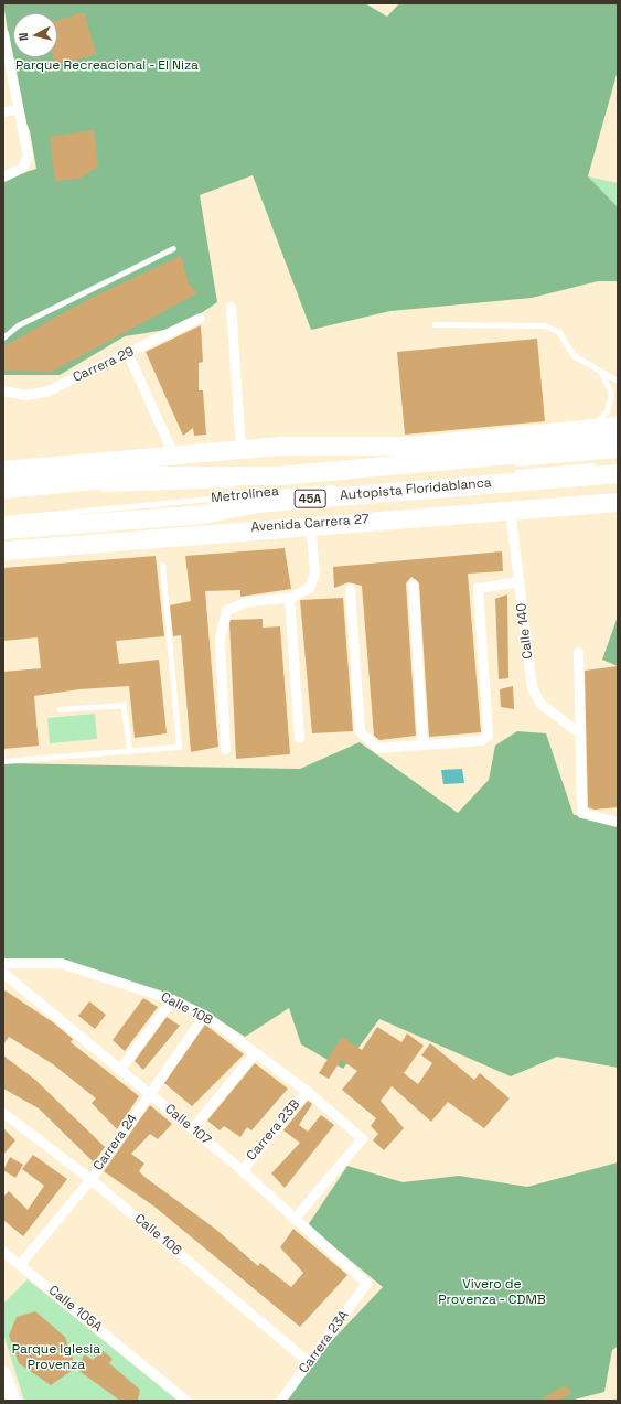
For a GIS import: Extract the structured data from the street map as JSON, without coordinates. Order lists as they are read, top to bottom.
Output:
{
  "streets": {
    "highway": ["Autopista Floridablanca", "45A", "Avenida Carrera 27"],
    "street": [
      "Carrera 29",
      "Calle 140",
      "Calle 108",
      "Calle 107",
      "Carrera 23B",
      "Carrera 24",
      "Calle 106",
      "Calle 105A",
      "Carrera 23A"
    ],
    "lane": ["Metrolínea"]
  },
  "crossings": [
    ["Avenida Carrera 27", "Calle 140"],
    ["Calle 108", "Calle 107"],
    ["Calle 108", "Carrera 23B"],
    ["Calle 108", "Carrera 24"],
    ["Calle 107", "Carrera 23B"],
    ["Calle 107", "Carrera 24"],
    ["Calle 107", "Carrera 23A"],
    ["Carrera 24", "Calle 106"],
    ["Carrera 24", "Calle 105A"],
    ["Calle 106", "Carrera 23A"]
  ],
  "parks": ["Parque Recreacional - El Niza", "Vivero de Provenza - CDMB", "Parque Iglesia Provenza"],
  "north": "left"
}
